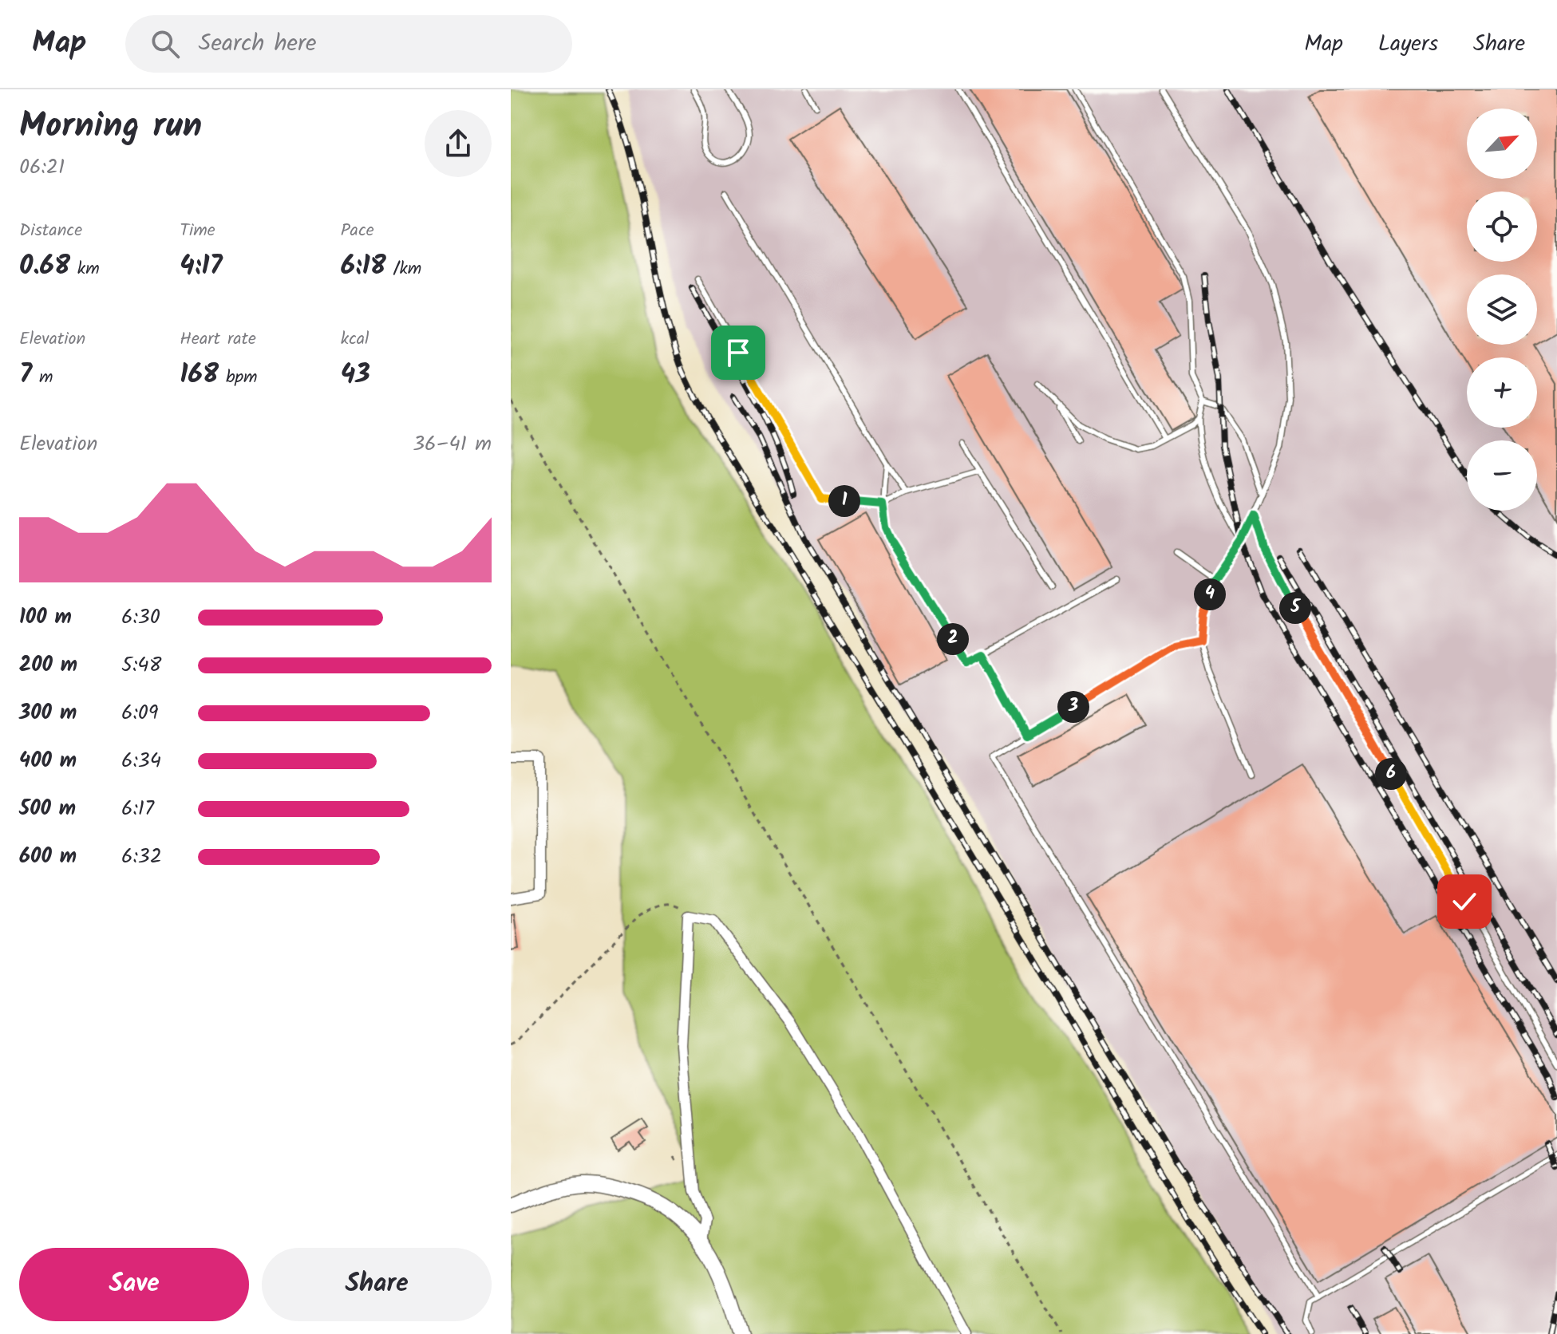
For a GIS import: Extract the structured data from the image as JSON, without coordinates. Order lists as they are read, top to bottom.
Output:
{
  "north": "top right",
  "page": {
    "header": "Map",
    "search": "Search here",
    "nav": ["Map", "Layers", "Share"],
    "heading": ["Morning run", "06:21"],
    "map_buttons": ["+", "−"],
    "stats": [
      ["Distance", "0.68 km"],
      ["Time", "4:17"],
      ["Pace", "6:18 /km"],
      ["Elevation", "7 m"],
      ["Heart rate", "168 bpm"],
      ["kcal", "43"]
    ],
    "chart": ["Elevation", "36–41 m"],
    "pins": [
      "1",
      "4",
      "5",
      "2",
      "3",
      "6"
    ],
    "list": [
      {
        "name": "100 m",
        "note": "6:30"
      },
      {
        "name": "200 m",
        "note": "5:48"
      },
      {
        "name": "300 m",
        "note": "6:09"
      },
      {
        "name": "400 m",
        "note": "6:34"
      },
      {
        "name": "500 m",
        "note": "6:17"
      },
      {
        "name": "600 m",
        "note": "6:32"
      }
    ],
    "buttons": ["Save", "Share"]
  }
}
